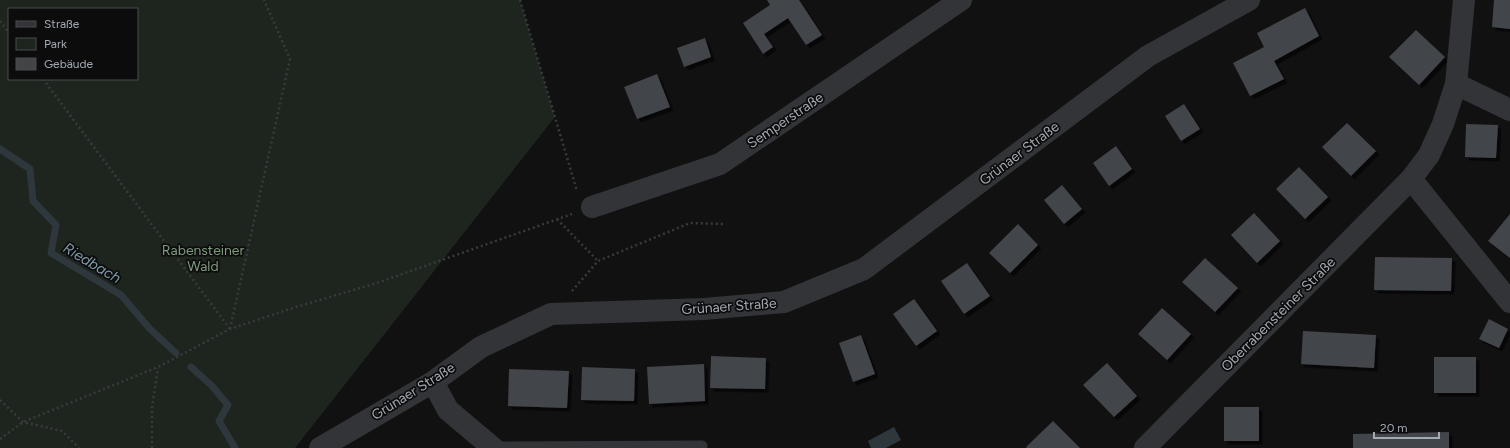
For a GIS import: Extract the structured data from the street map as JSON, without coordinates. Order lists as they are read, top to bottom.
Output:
{
  "streets": {
    "street": ["Semperstraße", "Grünaer Straße", "Oberrabensteiner Straße"]
  },
  "water": ["Riedbach"],
  "parks": ["Rabensteiner Wald"],
  "legend": ["Straße", "Park", "Gebäude"],
  "scale_bar": "20 m"
}
